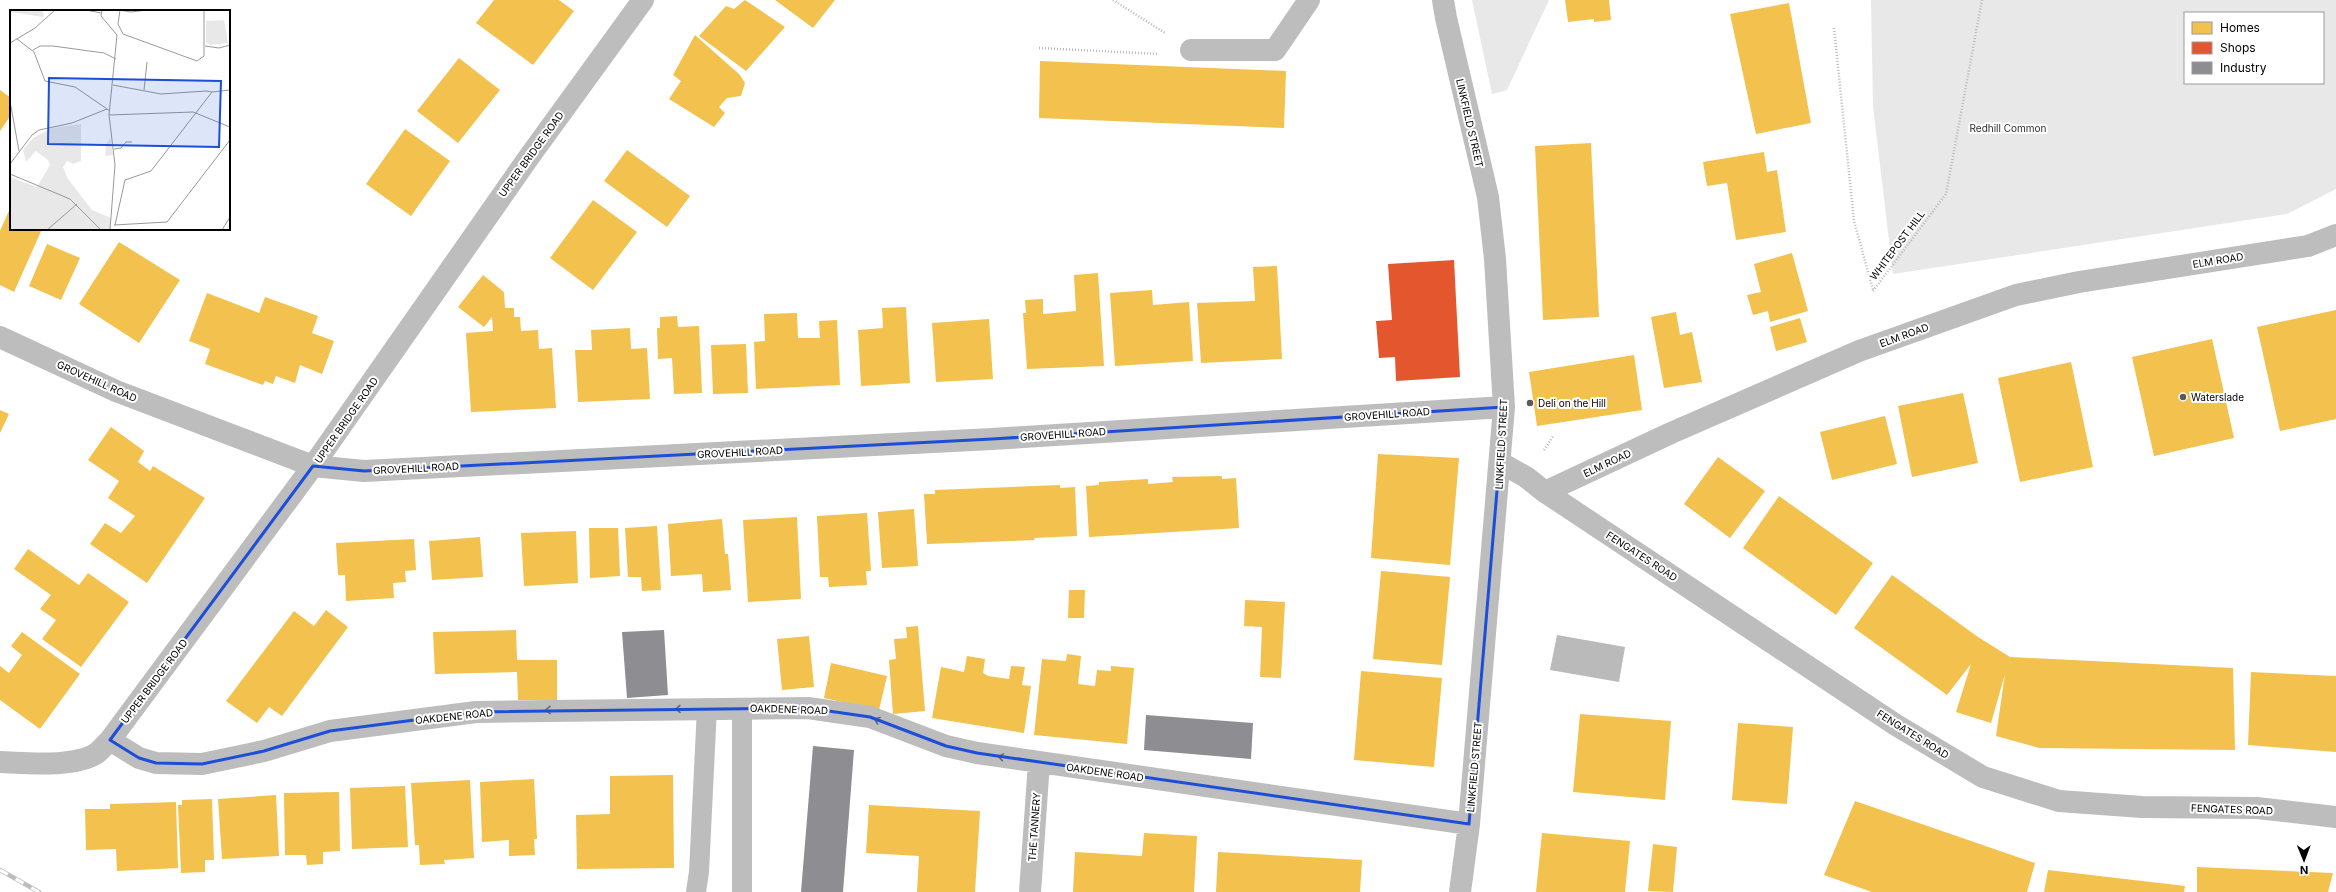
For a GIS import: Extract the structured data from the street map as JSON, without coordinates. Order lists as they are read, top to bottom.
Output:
{
  "streets": {
    "street": [
      "LINKFIELD STREET",
      "UPPER BRIDGE ROAD",
      "ELM ROAD",
      "GROVEHILL ROAD",
      "FENGATES ROAD",
      "OAKDENE ROAD",
      "THE TANNERY"
    ],
    "path": ["WHITEPOST HILL"]
  },
  "crossings": [
    ["LINKFIELD STREET", "GROVEHILL ROAD"],
    ["LINKFIELD STREET", "OAKDENE ROAD"],
    ["UPPER BRIDGE ROAD", "GROVEHILL ROAD"],
    ["UPPER BRIDGE ROAD", "OAKDENE ROAD"],
    ["ELM ROAD", "FENGATES ROAD"],
    ["OAKDENE ROAD", "THE TANNERY"]
  ],
  "one_way": ["OAKDENE ROAD"],
  "parks": ["Redhill Common"],
  "places": ["Waterslade", "Deli on the Hill"],
  "legend": ["Homes", "Shops", "Industry"],
  "north": "bottom"
}
